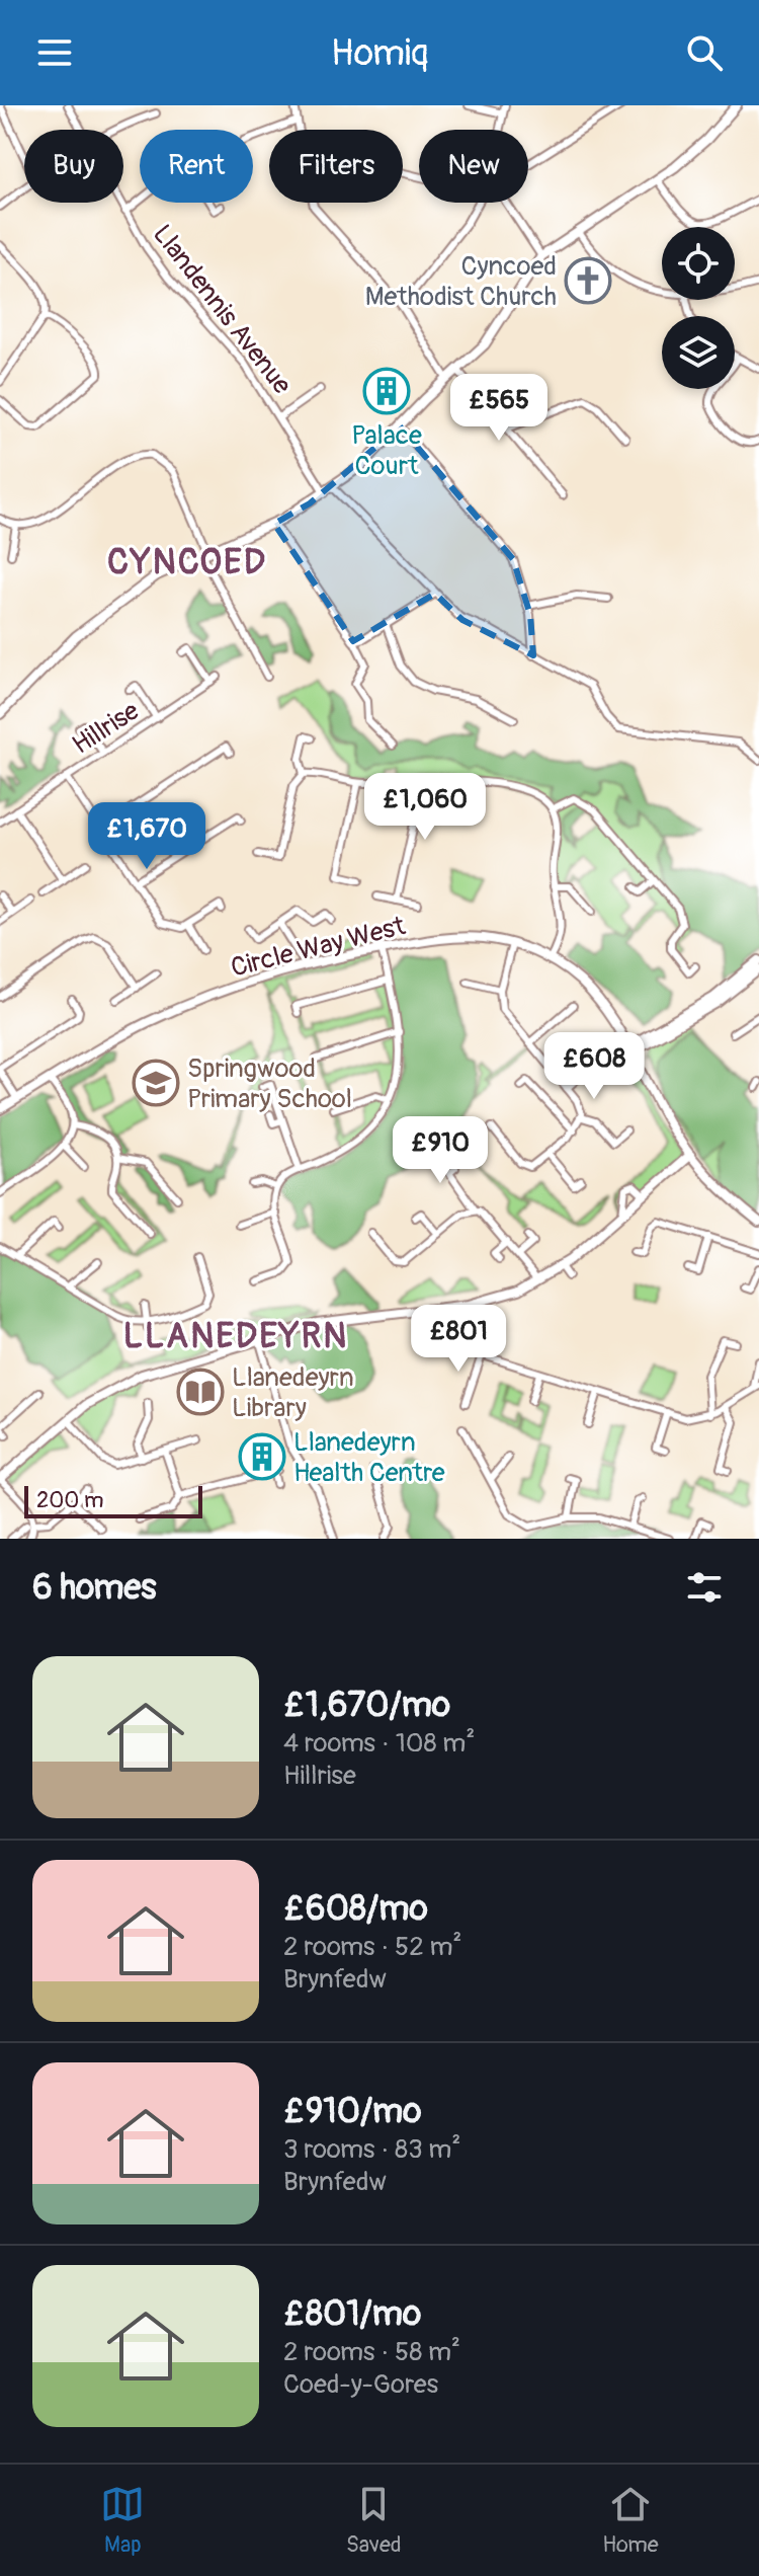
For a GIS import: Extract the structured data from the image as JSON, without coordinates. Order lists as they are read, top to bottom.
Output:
{
  "streets": {
    "street": ["Llandennis Avenue", "Hillrise", "Circle Way West"]
  },
  "districts": ["CYNCOED", "LLANEDEYRN"],
  "places": {
    "church": ["Cyncoed Methodist Church"],
    "building": ["Palace Court", "Llanedeyrn Health Centre"],
    "school or university": ["Springwood Primary School"],
    "library": ["Llanedeyrn Library"]
  },
  "scale_bar": "200 m",
  "page": {
    "header": "Homiq",
    "chip": [
      "Buy",
      "Rent",
      "Filters",
      "New"
    ],
    "price": [
      "£565",
      "£1,060",
      "£1,670",
      "£608",
      "£910",
      "£801"
    ],
    "scale": "200 m",
    "heading": "6 homes",
    "list": [
      {
        "name": "£1,670/mo",
        "note": "4 rooms · 108 m² · Hillrise"
      },
      {
        "name": "£608/mo",
        "note": "2 rooms · 52 m² · Brynfedw"
      },
      {
        "name": "£910/mo",
        "note": "3 rooms · 83 m² · Brynfedw"
      },
      {
        "name": "£801/mo",
        "note": "2 rooms · 58 m² · Coed-y-Gores"
      }
    ],
    "tabs": ["Map", "Saved", "Home"]
  }
}
